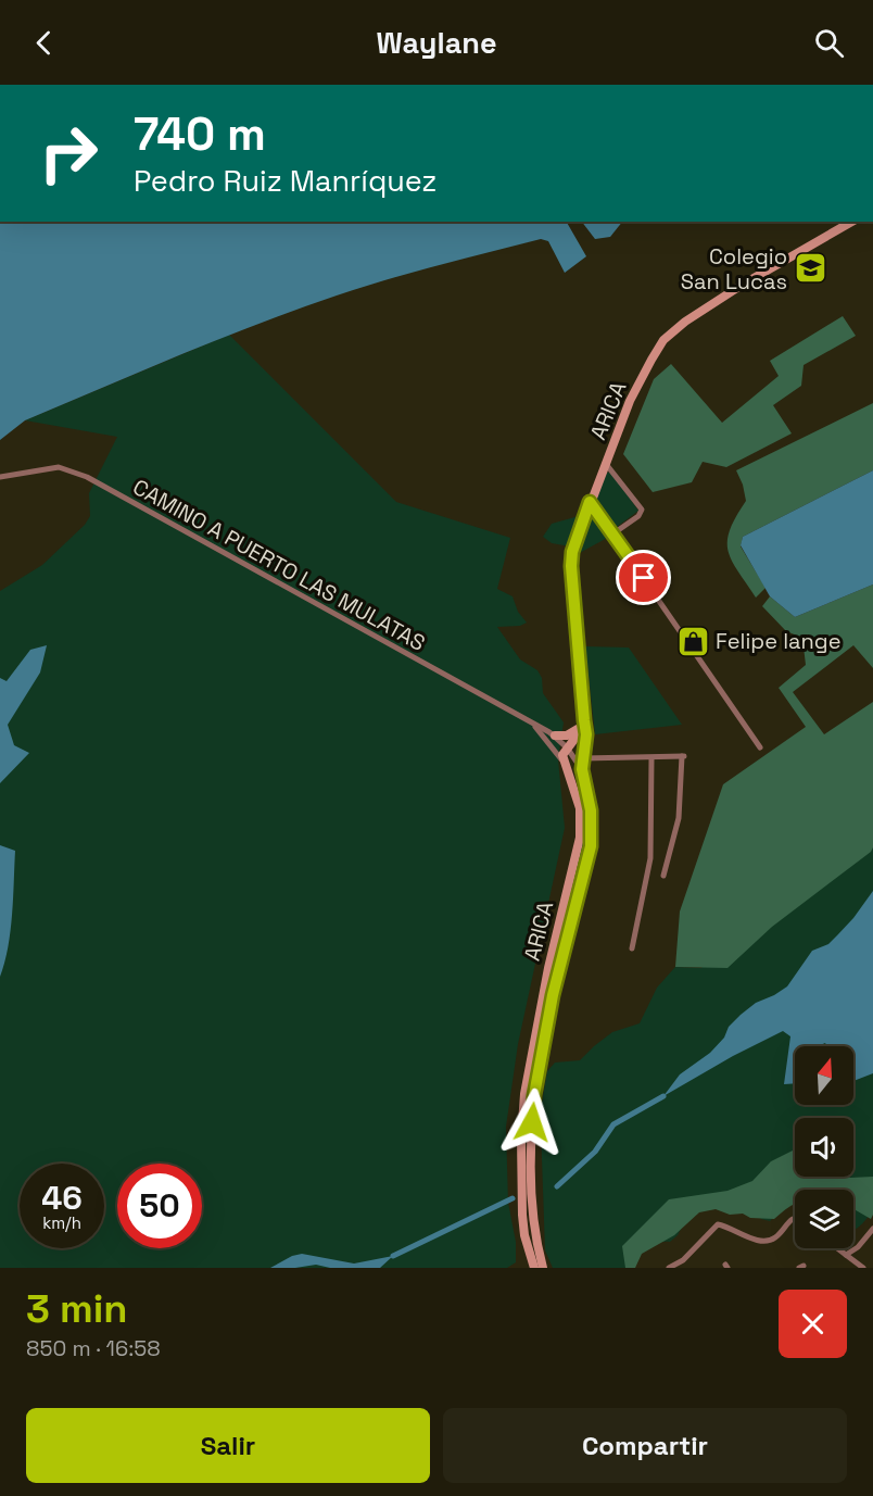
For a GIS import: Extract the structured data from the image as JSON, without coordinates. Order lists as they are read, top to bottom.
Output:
{
  "streets": {
    "main road": ["ARICA"],
    "street": ["CAMINO A PUERTO LAS MULATAS"]
  },
  "crossings": [
    ["ARICA", "CAMINO A PUERTO LAS MULATAS"]
  ],
  "places": {
    "school or university": ["Colegio San Lucas"],
    "shop": ["Felipe lange"]
  },
  "north": "top",
  "page": {
    "header": "Waylane",
    "turn": ["740 m", "Pedro Ruiz Manríquez"],
    "speed": "46 km/h",
    "limit": "50",
    "heading": ["3 min", "850 m · 16:58"],
    "buttons": ["Salir", "Compartir"]
  }
}
